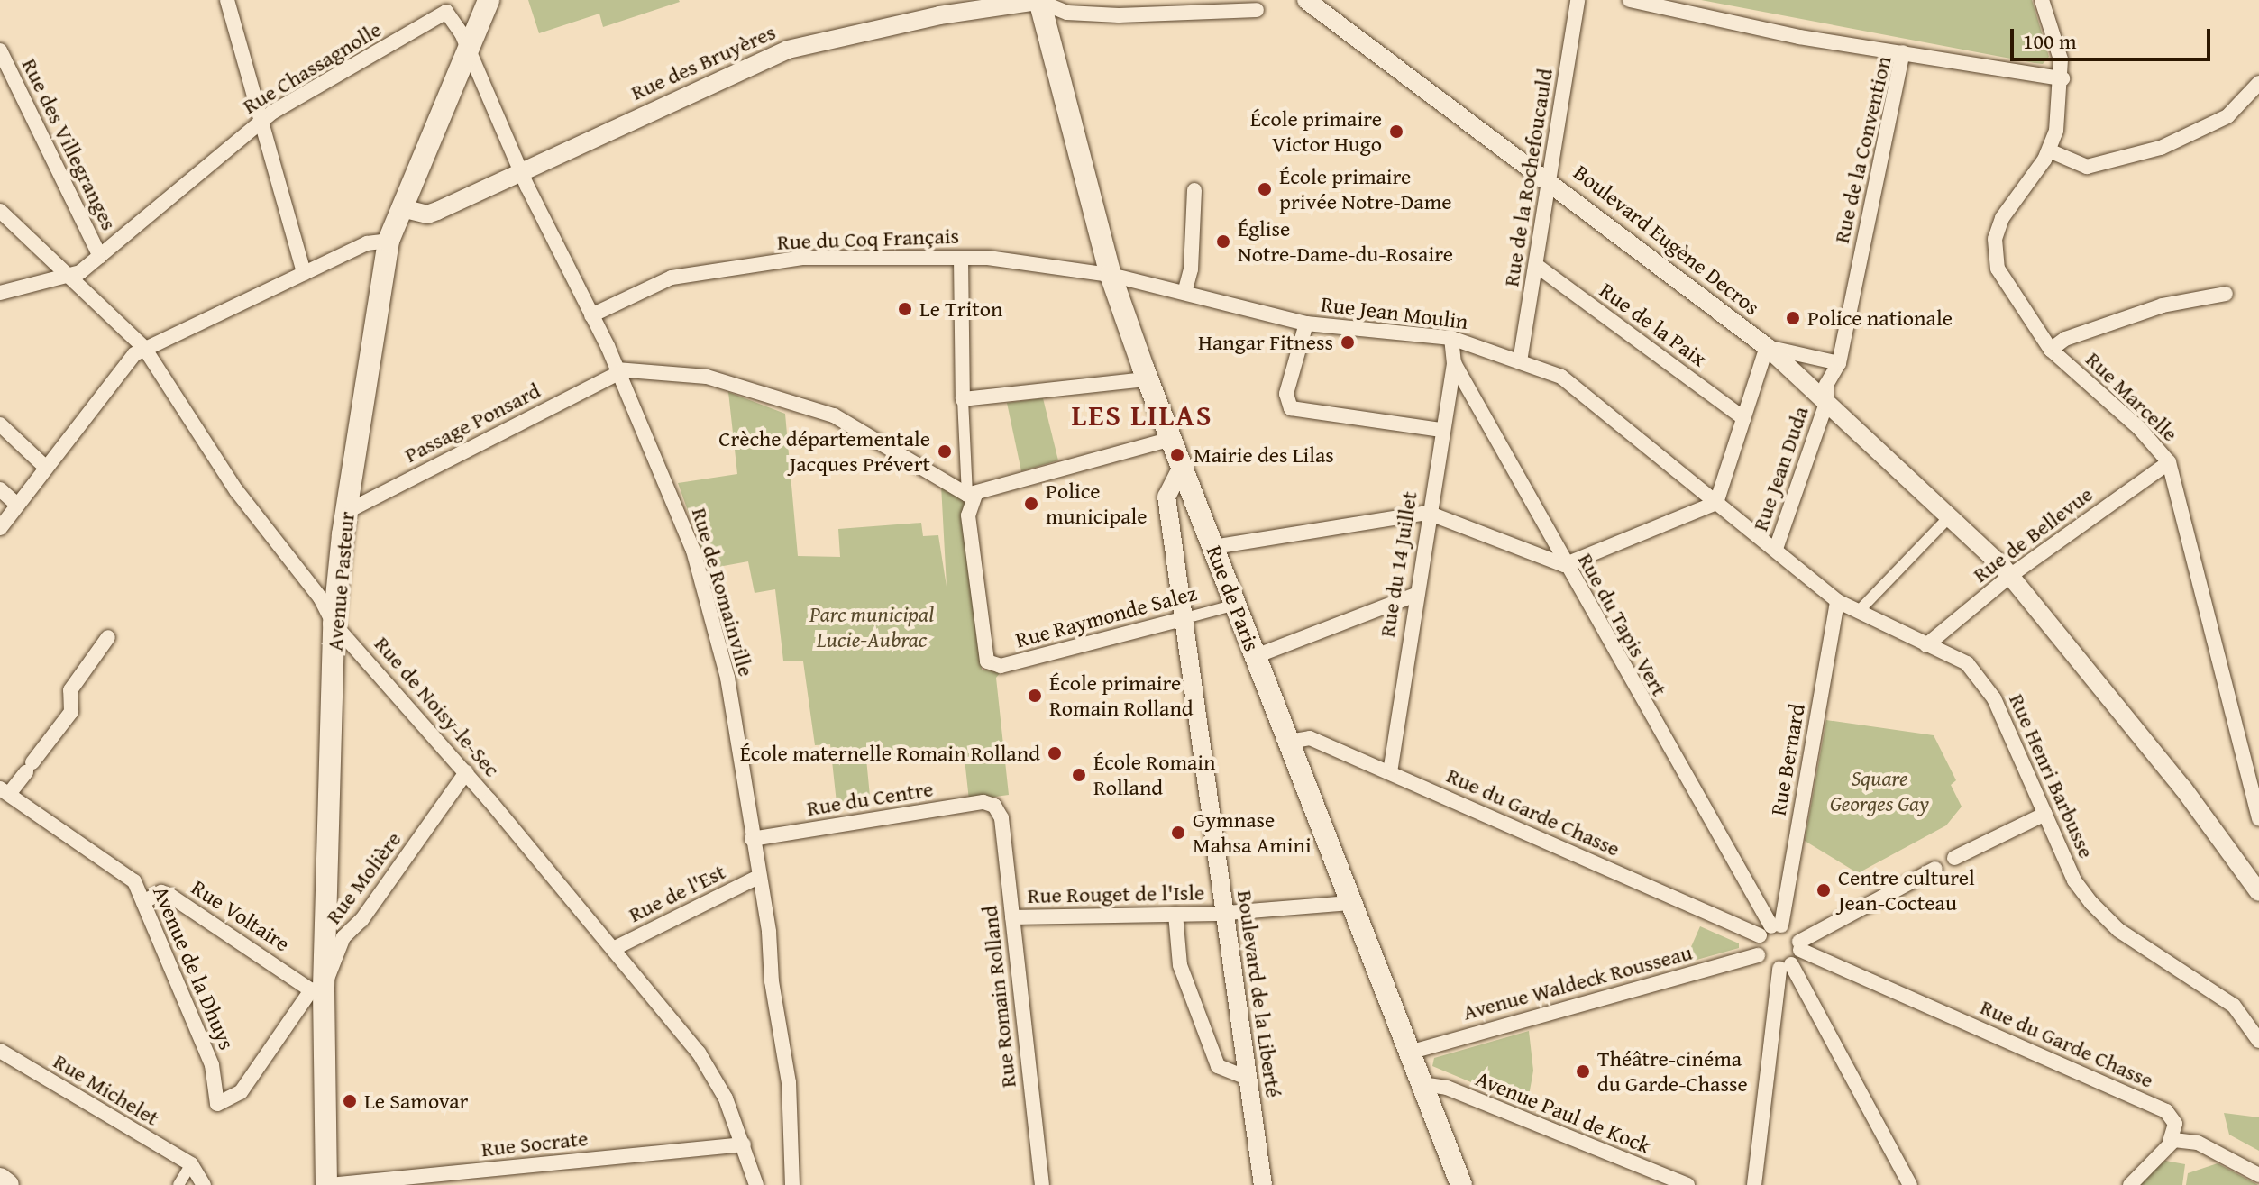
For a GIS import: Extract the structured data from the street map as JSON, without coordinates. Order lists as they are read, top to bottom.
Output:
{
  "streets": {
    "main road": ["Avenue Pasteur", "Rue de Paris"],
    "street": [
      "Rue des Bruyères",
      "Rue Chassagnolle",
      "Rue des Villegranges",
      "Rue de la Convention",
      "Rue de la Rochefoucauld",
      "Rue du Coq Français",
      "Boulevard Eugène Decros",
      "Rue Jean Moulin",
      "Rue de la Paix",
      "Rue Marcelle",
      "Passage Ponsard",
      "Rue Jean Duda",
      "Rue de Bellevue",
      "Rue du 14 Juillet",
      "Rue de Romainville",
      "Rue Raymonde Salez",
      "Rue du Tapis Vert",
      "Rue de Noisy-le-Sec",
      "Rue Bernard",
      "Rue Henri Barbusse",
      "Rue du Centre",
      "Rue du Garde Chasse",
      "Rue Molière",
      "Rue de l'Est",
      "Rue Rouget de l'Isle",
      "Rue Voltaire",
      "Avenue de la Dhuys",
      "Avenue Waldeck Rousseau",
      "Boulevard de la Liberté",
      "Rue Romain Rolland",
      "Rue Michelet",
      "Avenue Paul de Kock",
      "Rue Socrate"
    ]
  },
  "crossings": [
    ["Rue des Bruyères", "Avenue Pasteur"],
    ["Rue des Bruyères", "Rue de Romainville"],
    ["Rue des Bruyères", "Rue de Paris"],
    ["Rue Chassagnolle", "Rue des Villegranges"],
    ["Rue Chassagnolle", "Avenue Pasteur"],
    ["Rue Chassagnolle", "Rue de Romainville"],
    ["Rue Chassagnolle", "Rue de Noisy-le-Sec"],
    ["Rue de la Convention", "Boulevard Eugène Decros"],
    ["Rue de la Convention", "Rue Marcelle"],
    ["Rue de la Convention", "Rue Jean Duda"],
    ["Rue de la Rochefoucauld", "Boulevard Eugène Decros"],
    ["Rue de la Rochefoucauld", "Rue Jean Moulin"],
    ["Rue de la Rochefoucauld", "Rue de la Paix"],
    ["Rue du Coq Français", "Rue Jean Moulin"],
    ["Rue du Coq Français", "Rue de Romainville"],
    ["Rue du Coq Français", "Rue de Paris"],
    ["Boulevard Eugène Decros", "Rue Jean Duda"],
    ["Boulevard Eugène Decros", "Rue de Bellevue"],
    ["Rue Jean Moulin", "Rue de Paris"],
    ["Rue Jean Moulin", "Rue du Tapis Vert"],
    ["Rue Jean Moulin", "Rue Henri Barbusse"],
    ["Rue Marcelle", "Rue de Bellevue"],
    ["Passage Ponsard", "Avenue Pasteur"],
    ["Passage Ponsard", "Rue de Romainville"],
    ["Rue Jean Duda", "Rue Henri Barbusse"],
    ["Rue de Bellevue", "Rue Henri Barbusse"],
    ["Rue du 14 Juillet", "Rue du Tapis Vert"],
    ["Rue du 14 Juillet", "Rue du Garde Chasse"],
    ["Avenue Pasteur", "Rue de Romainville"],
    ["Avenue Pasteur", "Rue de Noisy-le-Sec"],
    ["Avenue Pasteur", "Rue Molière"],
    ["Avenue Pasteur", "Rue Voltaire"],
    ["Avenue Pasteur", "Rue Socrate"],
    ["Rue de Romainville", "Rue du Centre"],
    ["Rue de Romainville", "Rue de l'Est"],
    ["Rue de Paris", "Rue Raymonde Salez"],
    ["Rue de Paris", "Rue du Garde Chasse"],
    ["Rue de Paris", "Rue Rouget de l'Isle"],
    ["Rue de Paris", "Avenue Waldeck Rousseau"],
    ["Rue de Paris", "Boulevard de la Liberté"],
    ["Rue de Paris", "Avenue Paul de Kock"],
    ["Rue Raymonde Salez", "Boulevard de la Liberté"],
    ["Rue du Tapis Vert", "Rue Bernard"],
    ["Rue du Tapis Vert", "Rue du Garde Chasse"],
    ["Rue de Noisy-le-Sec", "Rue Molière"],
    ["Rue de Noisy-le-Sec", "Rue de l'Est"],
    ["Rue de Noisy-le-Sec", "Rue Socrate"],
    ["Rue Bernard", "Rue Henri Barbusse"],
    ["Rue Bernard", "Rue du Garde Chasse"],
    ["Rue Bernard", "Avenue Waldeck Rousseau"],
    ["Rue du Centre", "Rue Romain Rolland"],
    ["Rue Molière", "Rue Voltaire"],
    ["Rue Molière", "Avenue de la Dhuys"],
    ["Rue Rouget de l'Isle", "Boulevard de la Liberté"],
    ["Rue Rouget de l'Isle", "Rue Romain Rolland"],
    ["Rue Voltaire", "Avenue de la Dhuys"]
  ],
  "districts": ["LES LILAS"],
  "parks": ["Parc municipal Lucie-Aubrac", "Square Georges Gay"],
  "places": [
    "École primaire Victor Hugo",
    "École primaire privée Notre-Dame",
    "Église Notre-Dame-du-Rosaire",
    "Le Triton",
    "Police nationale",
    "Hangar Fitness",
    "Crèche départementale Jacques Prévert",
    "Mairie des Lilas",
    "Police municipale",
    "École primaire Romain Rolland",
    "École maternelle Romain Rolland",
    "École Romain Rolland",
    "Gymnase Mahsa Amini",
    "Centre culturel Jean-Cocteau",
    "Théâtre-cinéma du Garde-Chasse",
    "Le Samovar"
  ],
  "scale_bar": "100 m"
}
